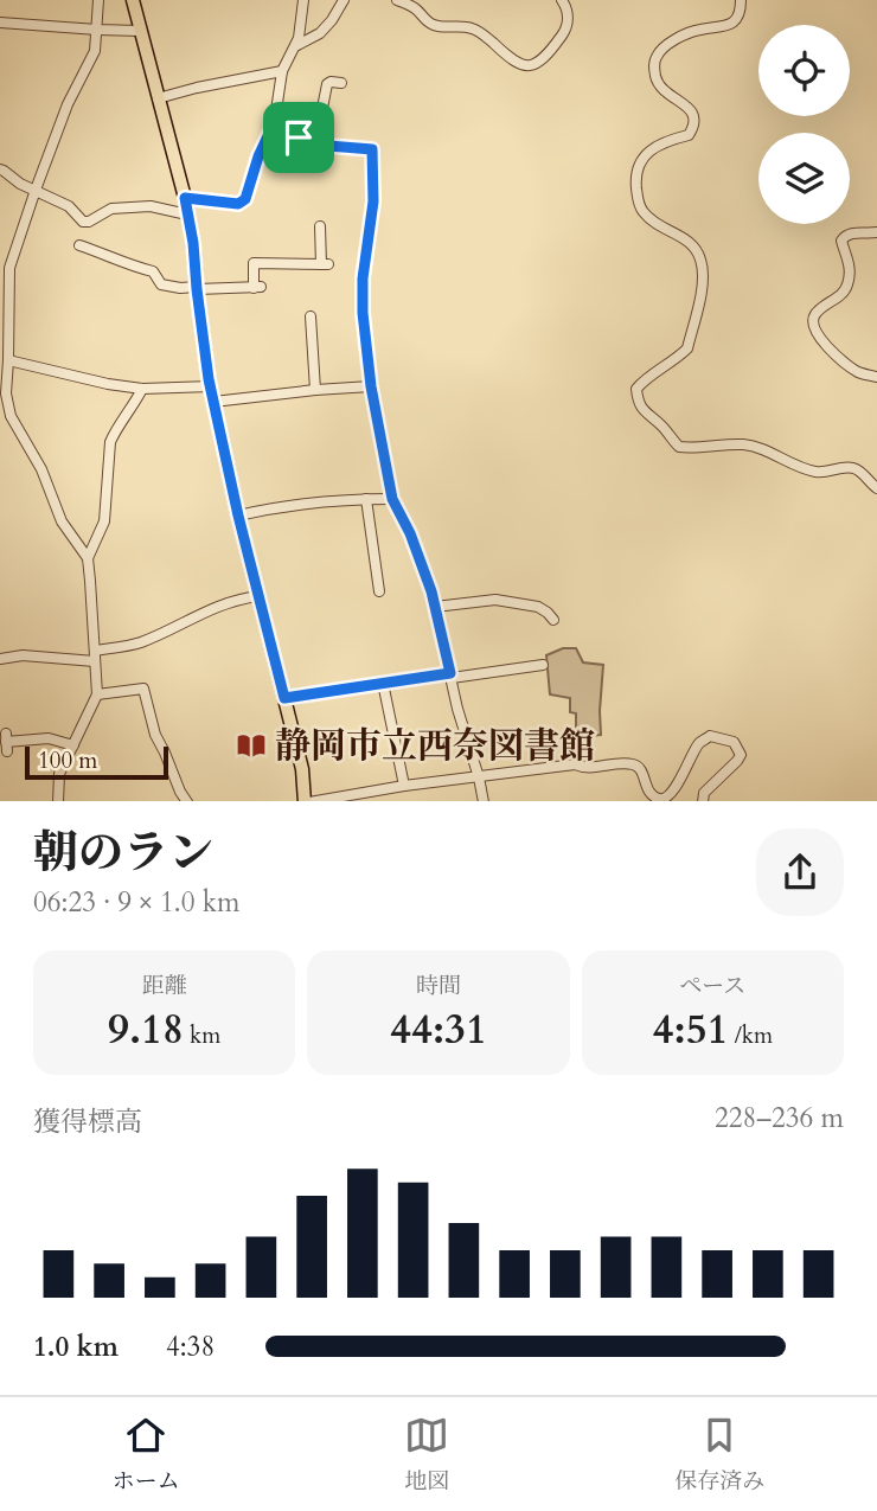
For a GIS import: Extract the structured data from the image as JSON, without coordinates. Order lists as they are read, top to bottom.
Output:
{
  "places": {
    "library": ["静岡市立西奈図書館"]
  },
  "scale_bar": "100 m",
  "page": {
    "scale": "100 m",
    "heading": ["朝のラン", "06:23 · 9 × 1.0 km"],
    "stats": [
      ["距離", "9.18 km"],
      ["時間", "44:31"],
      ["ペース", "4:51 /km"]
    ],
    "chart": ["獲得標高", "228–236 m"],
    "list": [
      {
        "name": "1.0 km",
        "note": "4:38"
      }
    ],
    "tabs": ["ホーム", "地図", "保存済み"]
  }
}
